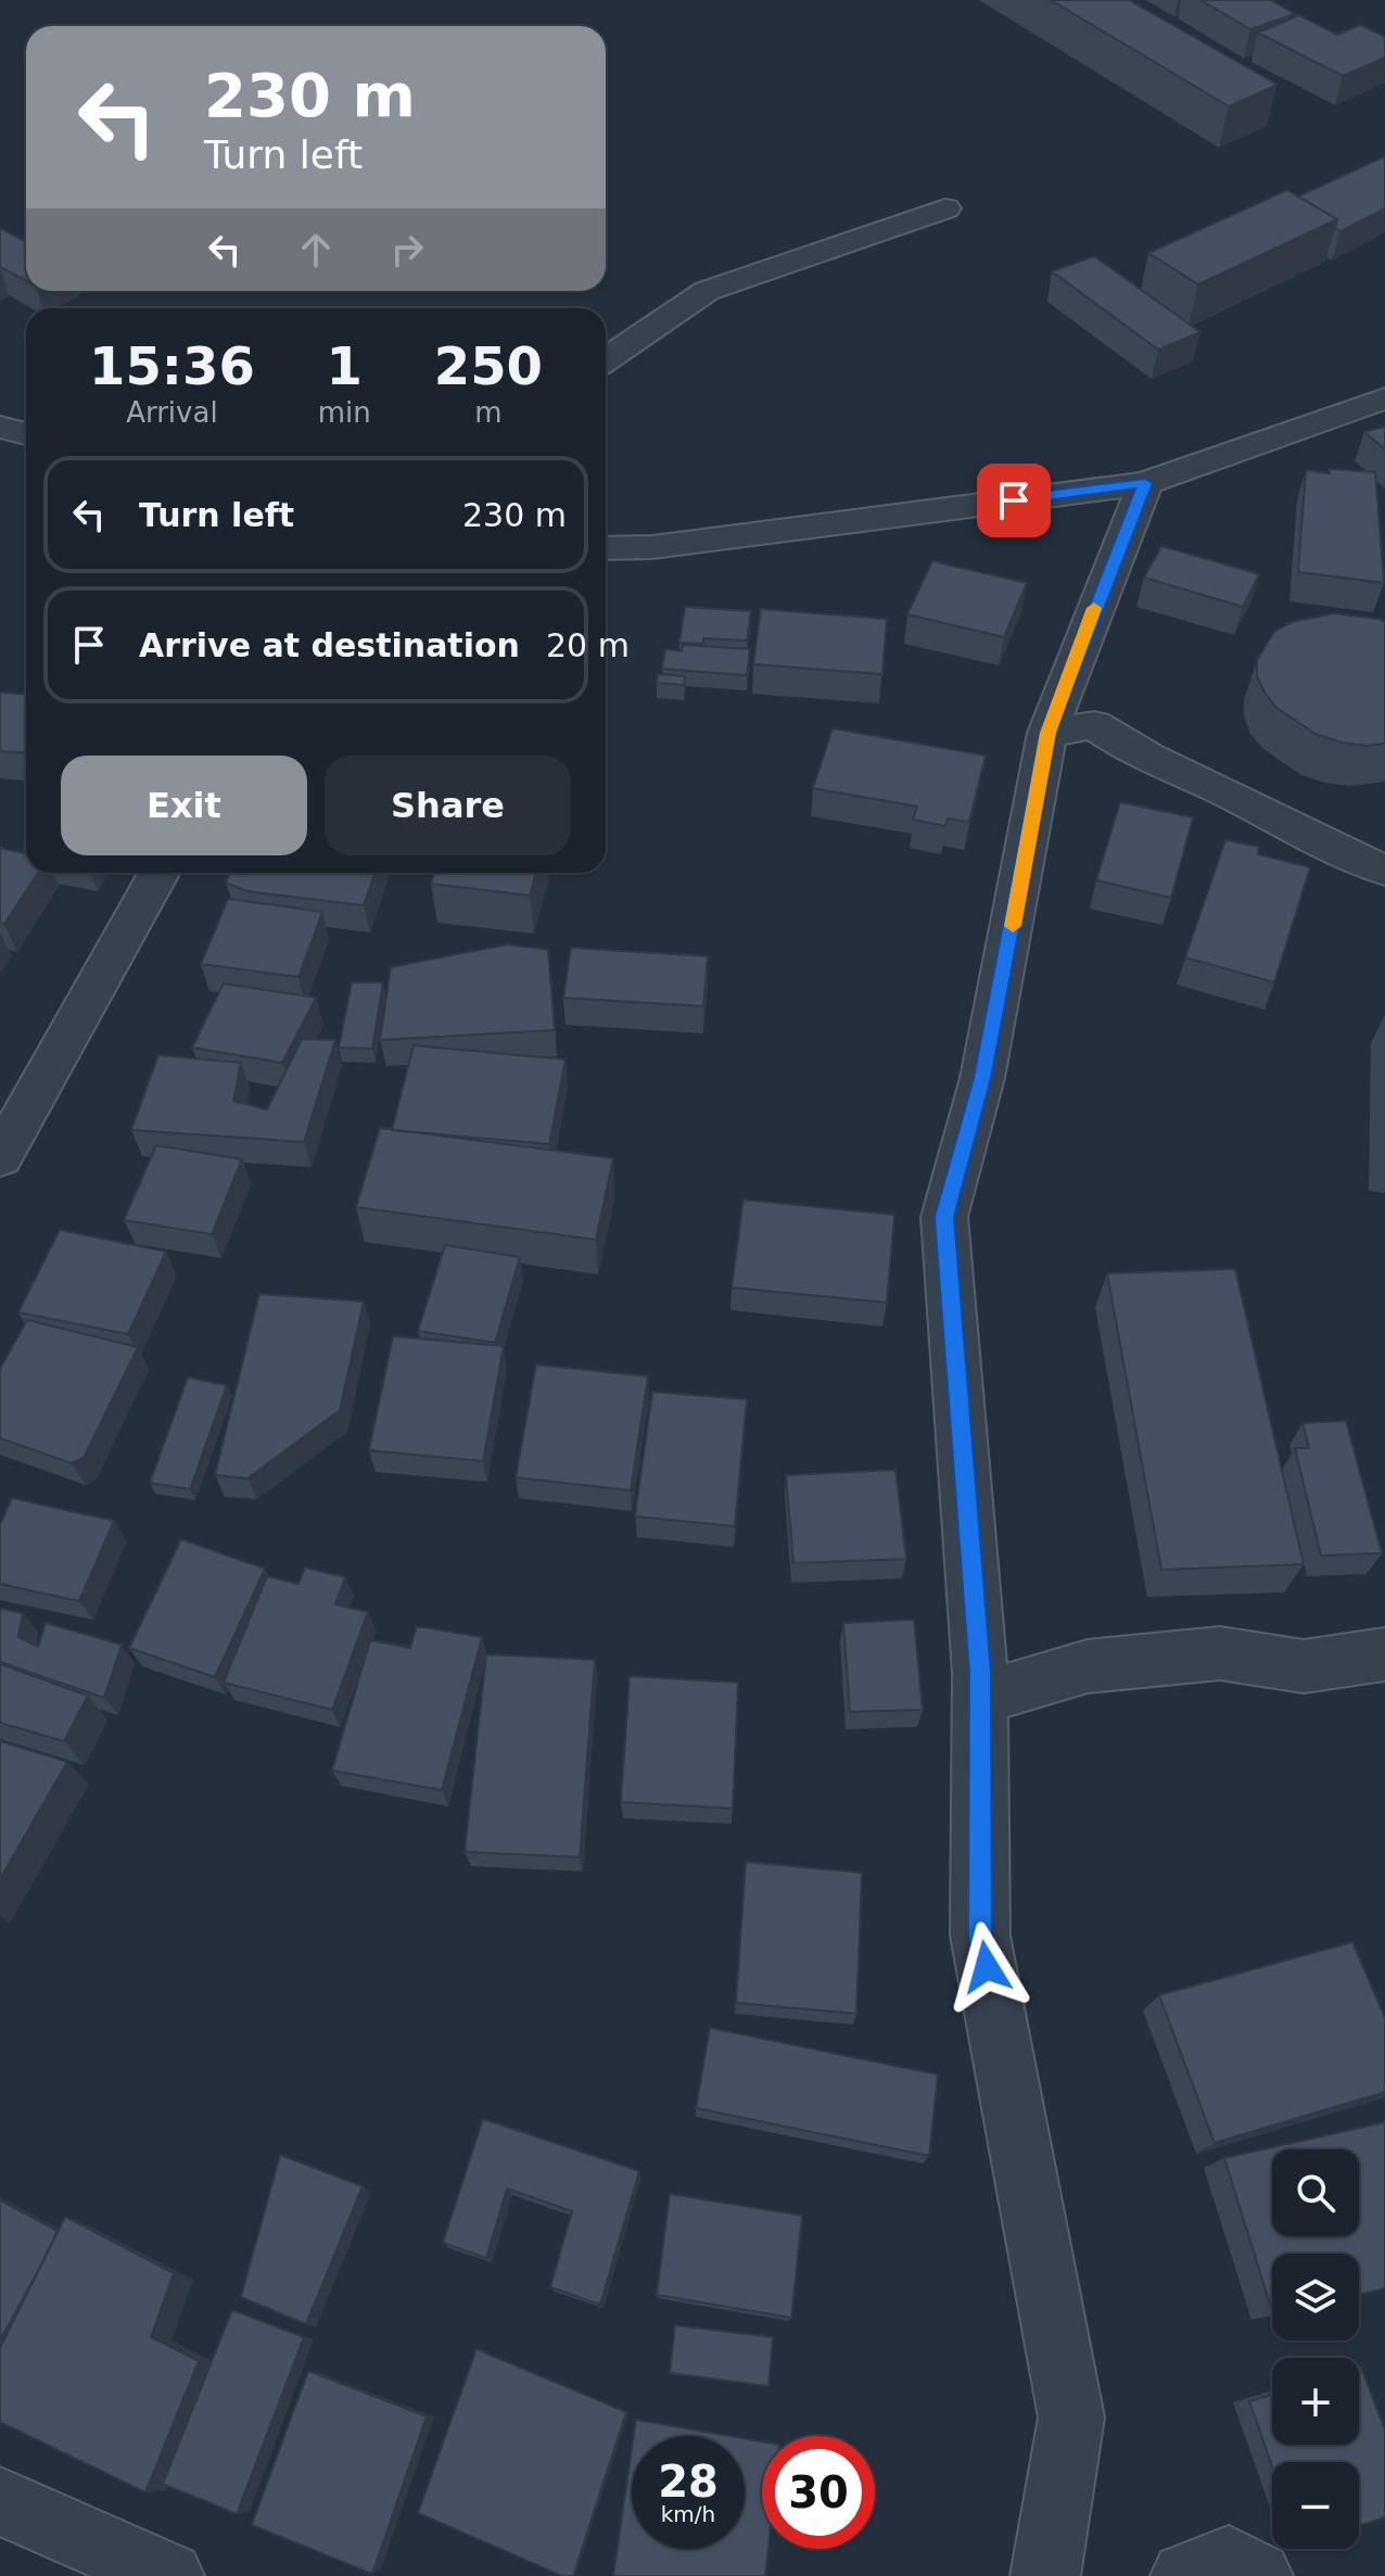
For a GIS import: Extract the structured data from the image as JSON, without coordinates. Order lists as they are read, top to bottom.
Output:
{
  "page": {
    "turn": ["230 m", "Turn left"],
    "eta": [
      "15:36",
      "Arrival",
      "1",
      "min",
      "250",
      "m"
    ],
    "list": [
      {
        "name": "Turn left",
        "value": "230 m"
      },
      {
        "name": "Arrive at destination",
        "value": "20 m"
      }
    ],
    "buttons": ["Exit", "Share"],
    "map_buttons": ["+", "−"],
    "speed": "28 km/h",
    "limit": "30"
  }
}
